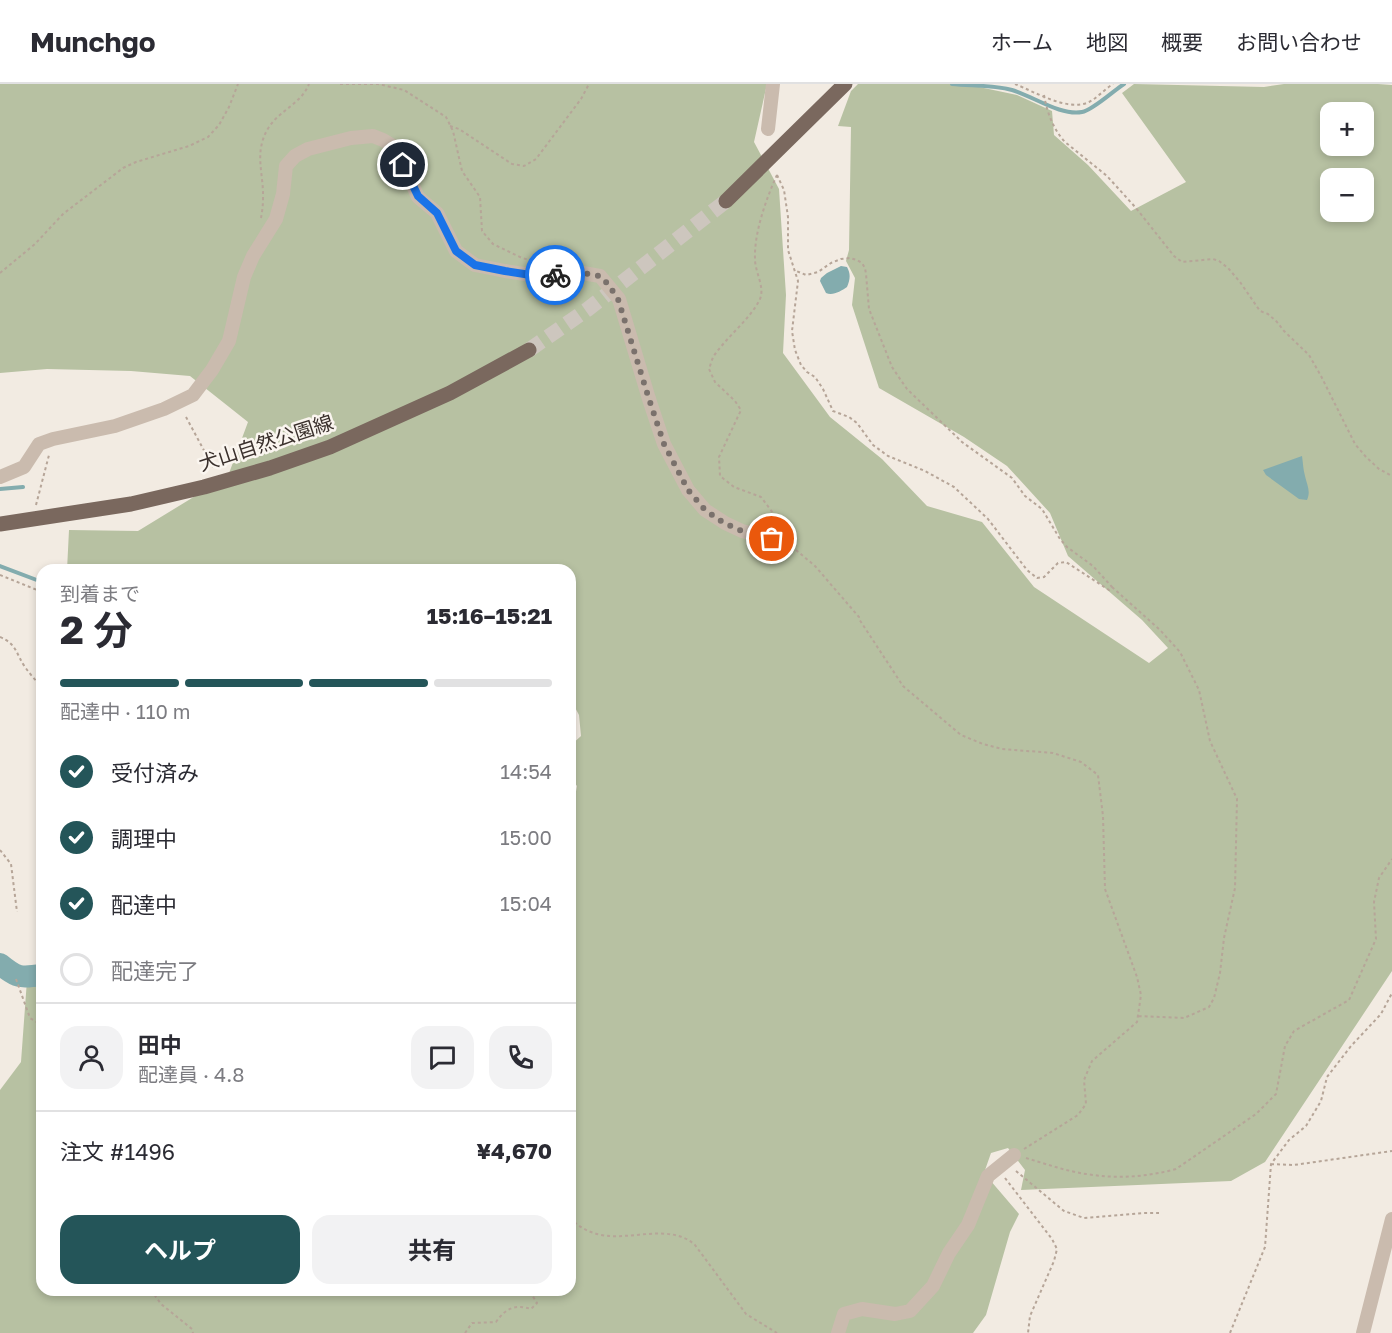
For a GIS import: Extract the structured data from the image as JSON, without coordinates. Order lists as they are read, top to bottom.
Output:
{
  "streets": {
    "main road": ["犬山自然公園線"]
  },
  "page": {
    "header": "Munchgo",
    "nav": [
      "ホーム",
      "地図",
      "概要",
      "お問い合わせ"
    ],
    "map_buttons": ["+", "−"],
    "heading": ["2 分", "到着まで", "15:16–15:21"],
    "panel": [
      "田中",
      "配達員 · 4.8",
      "注文 #1496",
      "¥4,670"
    ],
    "bar": "配達中 · 110 m",
    "list": [
      ["受付済み", "14:54"],
      ["調理中", "15:00"],
      ["配達中", "15:04"],
      "配達完了"
    ],
    "buttons": ["ヘルプ", "共有"]
  }
}
